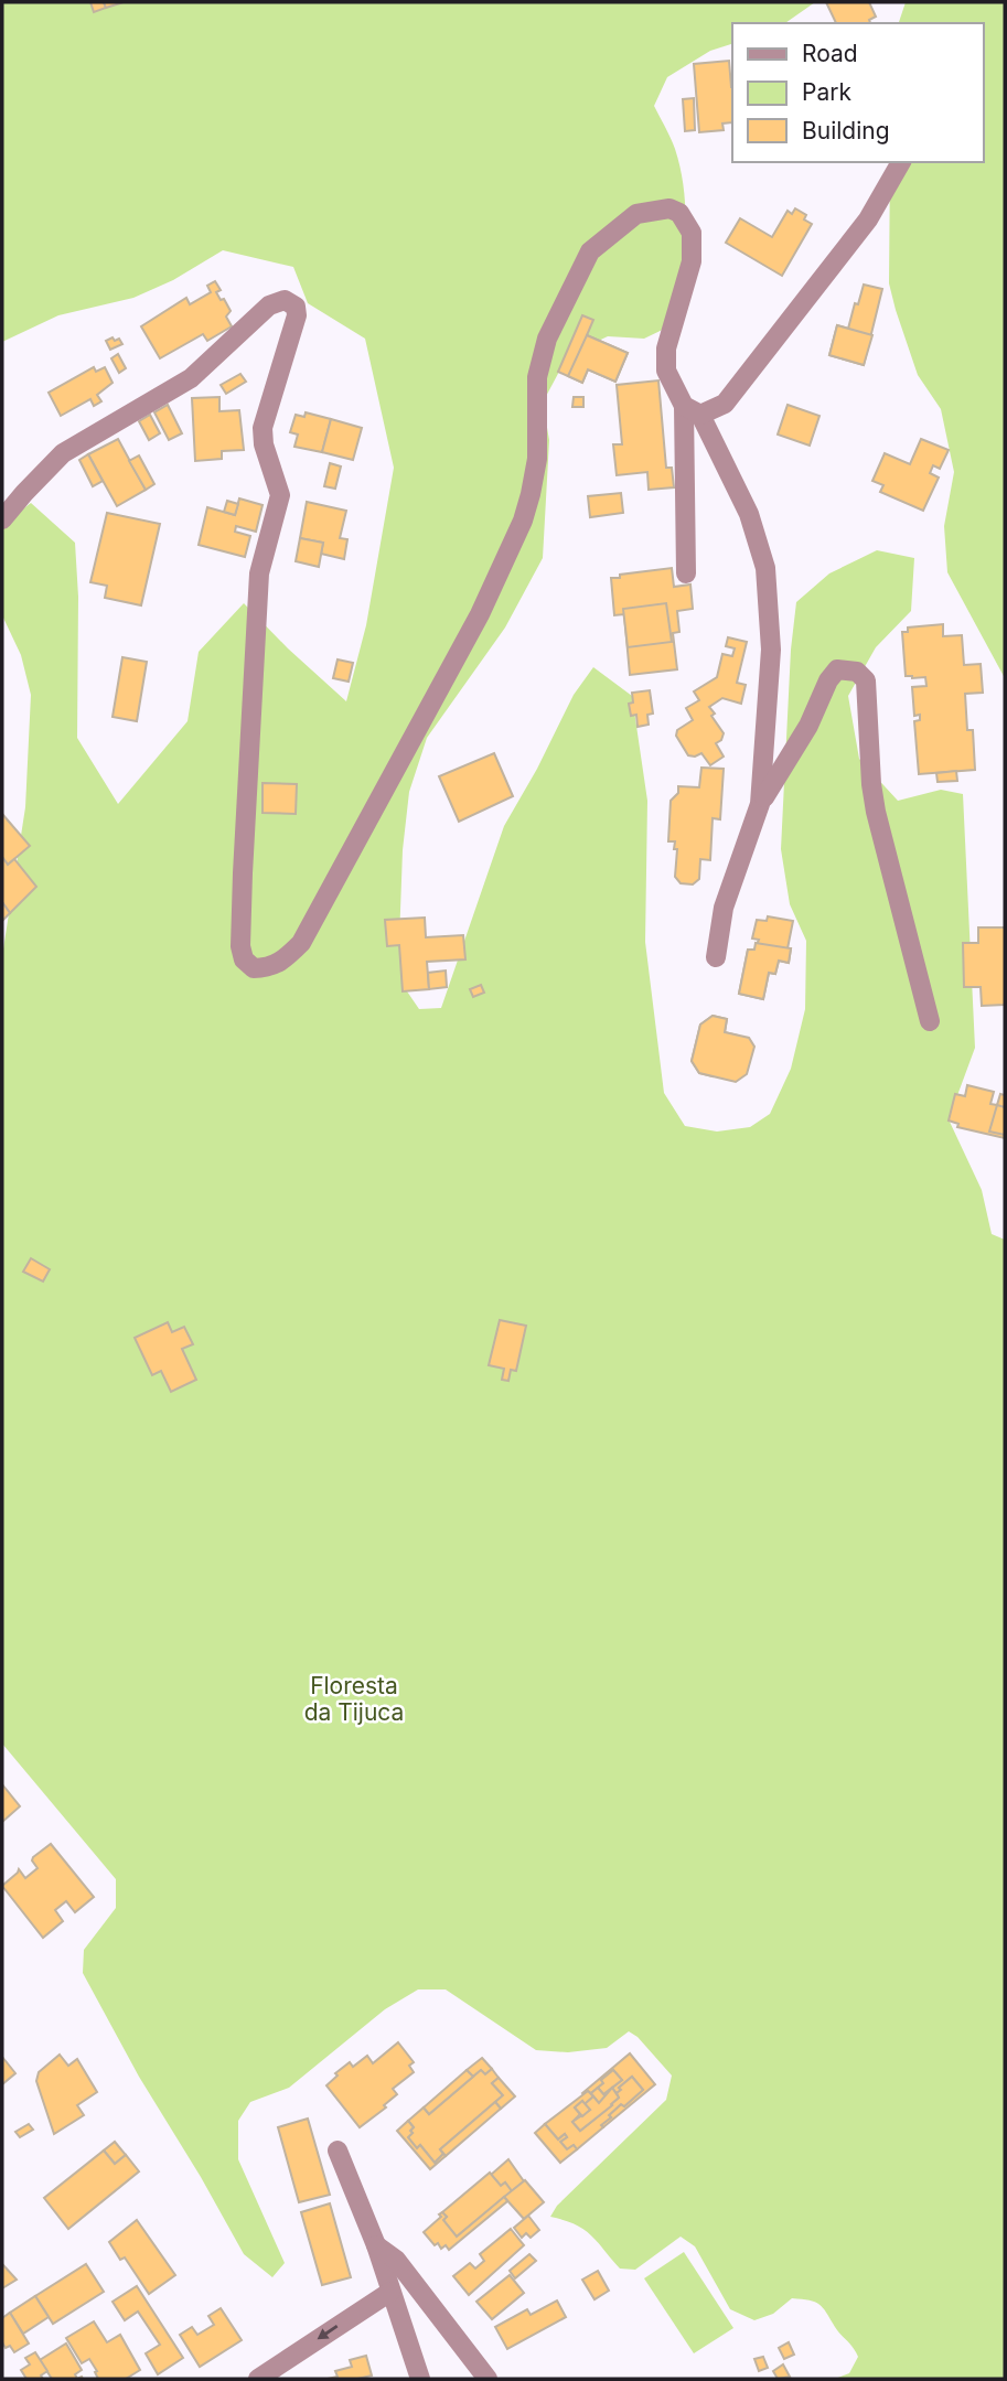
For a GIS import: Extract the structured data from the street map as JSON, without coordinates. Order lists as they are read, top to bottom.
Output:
{
  "parks": ["Floresta da Tijuca"],
  "legend": ["Road", "Park", "Building"]
}
